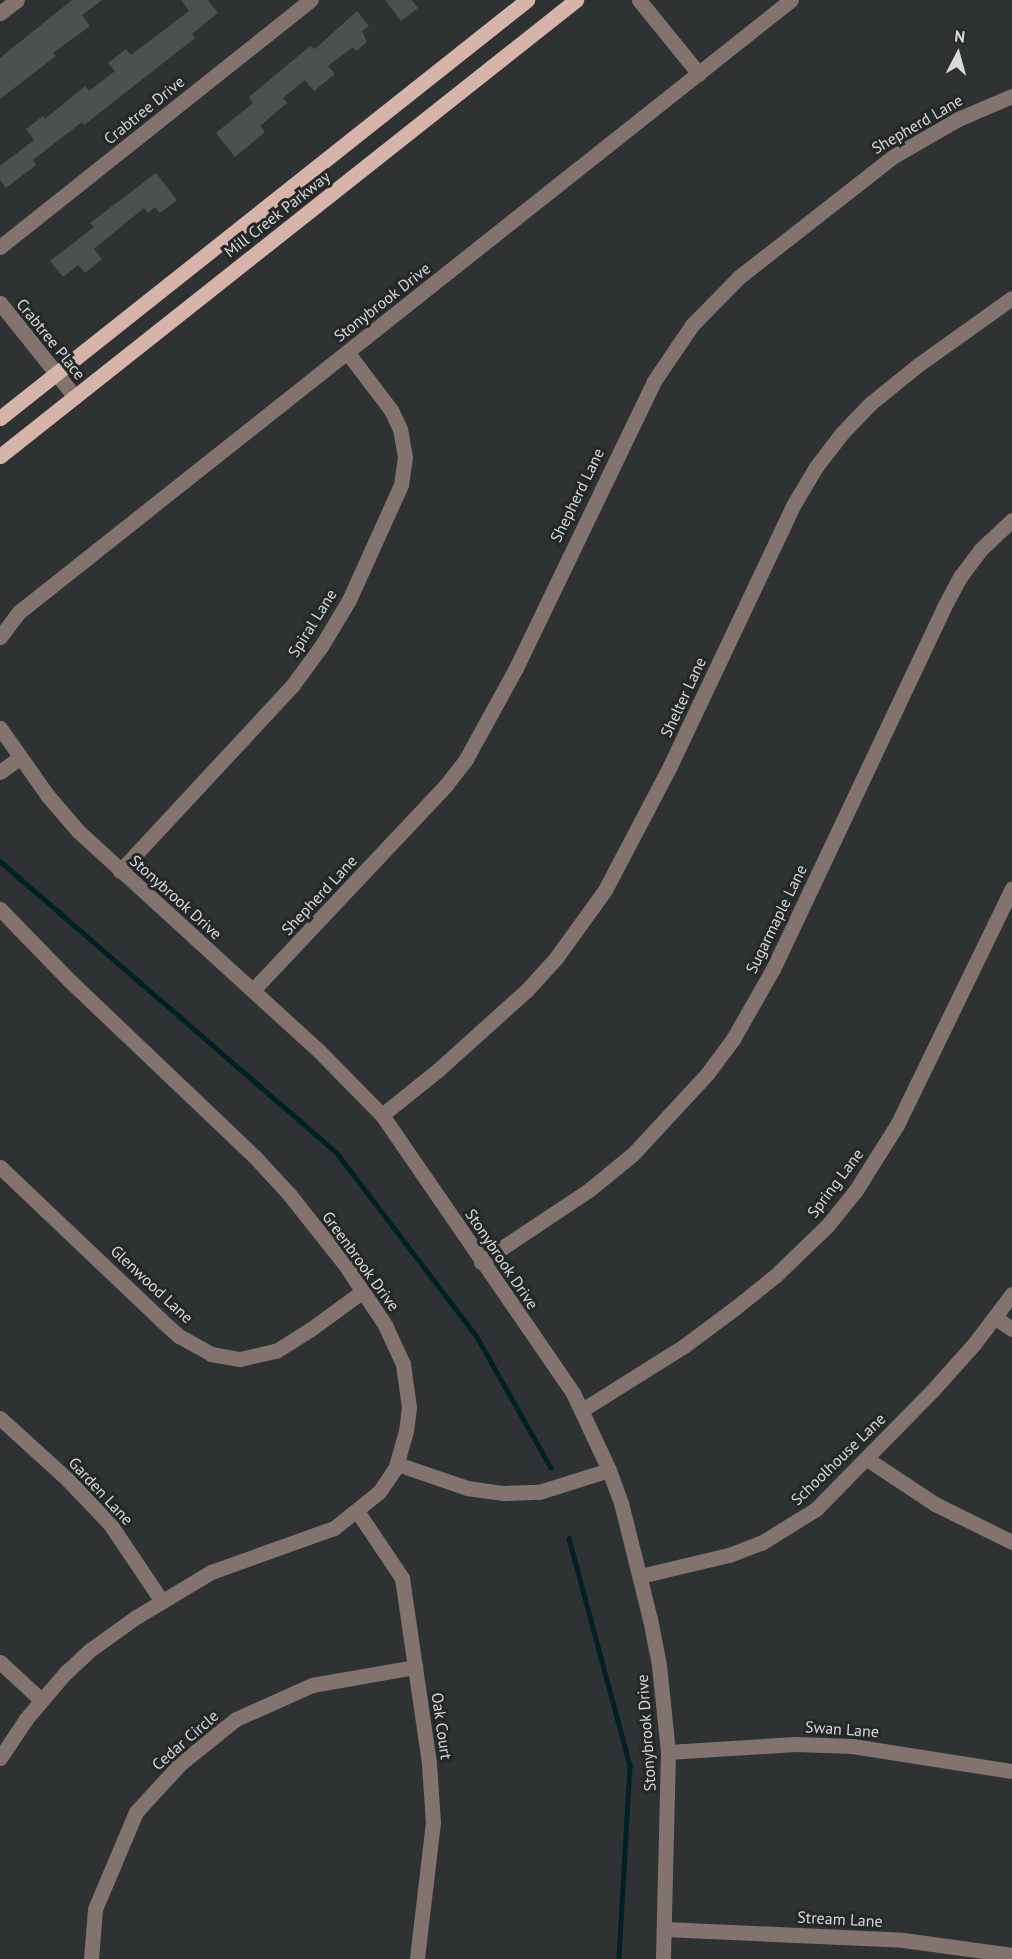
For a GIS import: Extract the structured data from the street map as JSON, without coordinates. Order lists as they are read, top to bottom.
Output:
{
  "streets": {
    "main road": ["Mill Creek Parkway"],
    "street": [
      "Crabtree Drive",
      "Shepherd Lane",
      "Stonybrook Drive",
      "Crabtree Place",
      "Spiral Lane",
      "Shelter Lane",
      "Sugarmaple Lane",
      "Spring Lane",
      "Greenbrook Drive",
      "Glenwood Lane",
      "Schoolhouse Lane",
      "Garden Lane",
      "Oak Court",
      "Swan Lane",
      "Cedar Circle",
      "Stream Lane"
    ]
  },
  "crossings": [
    ["Shepherd Lane", "Stonybrook Drive"],
    ["Mill Creek Parkway", "Crabtree Place"],
    ["Stonybrook Drive", "Spiral Lane"],
    ["Stonybrook Drive", "Shelter Lane"],
    ["Stonybrook Drive", "Sugarmaple Lane"],
    ["Stonybrook Drive", "Spring Lane"],
    ["Stonybrook Drive", "Schoolhouse Lane"],
    ["Stonybrook Drive", "Swan Lane"],
    ["Stonybrook Drive", "Stream Lane"],
    ["Greenbrook Drive", "Glenwood Lane"],
    ["Greenbrook Drive", "Garden Lane"],
    ["Greenbrook Drive", "Oak Court"],
    ["Oak Court", "Cedar Circle"]
  ],
  "north": "top"
}
